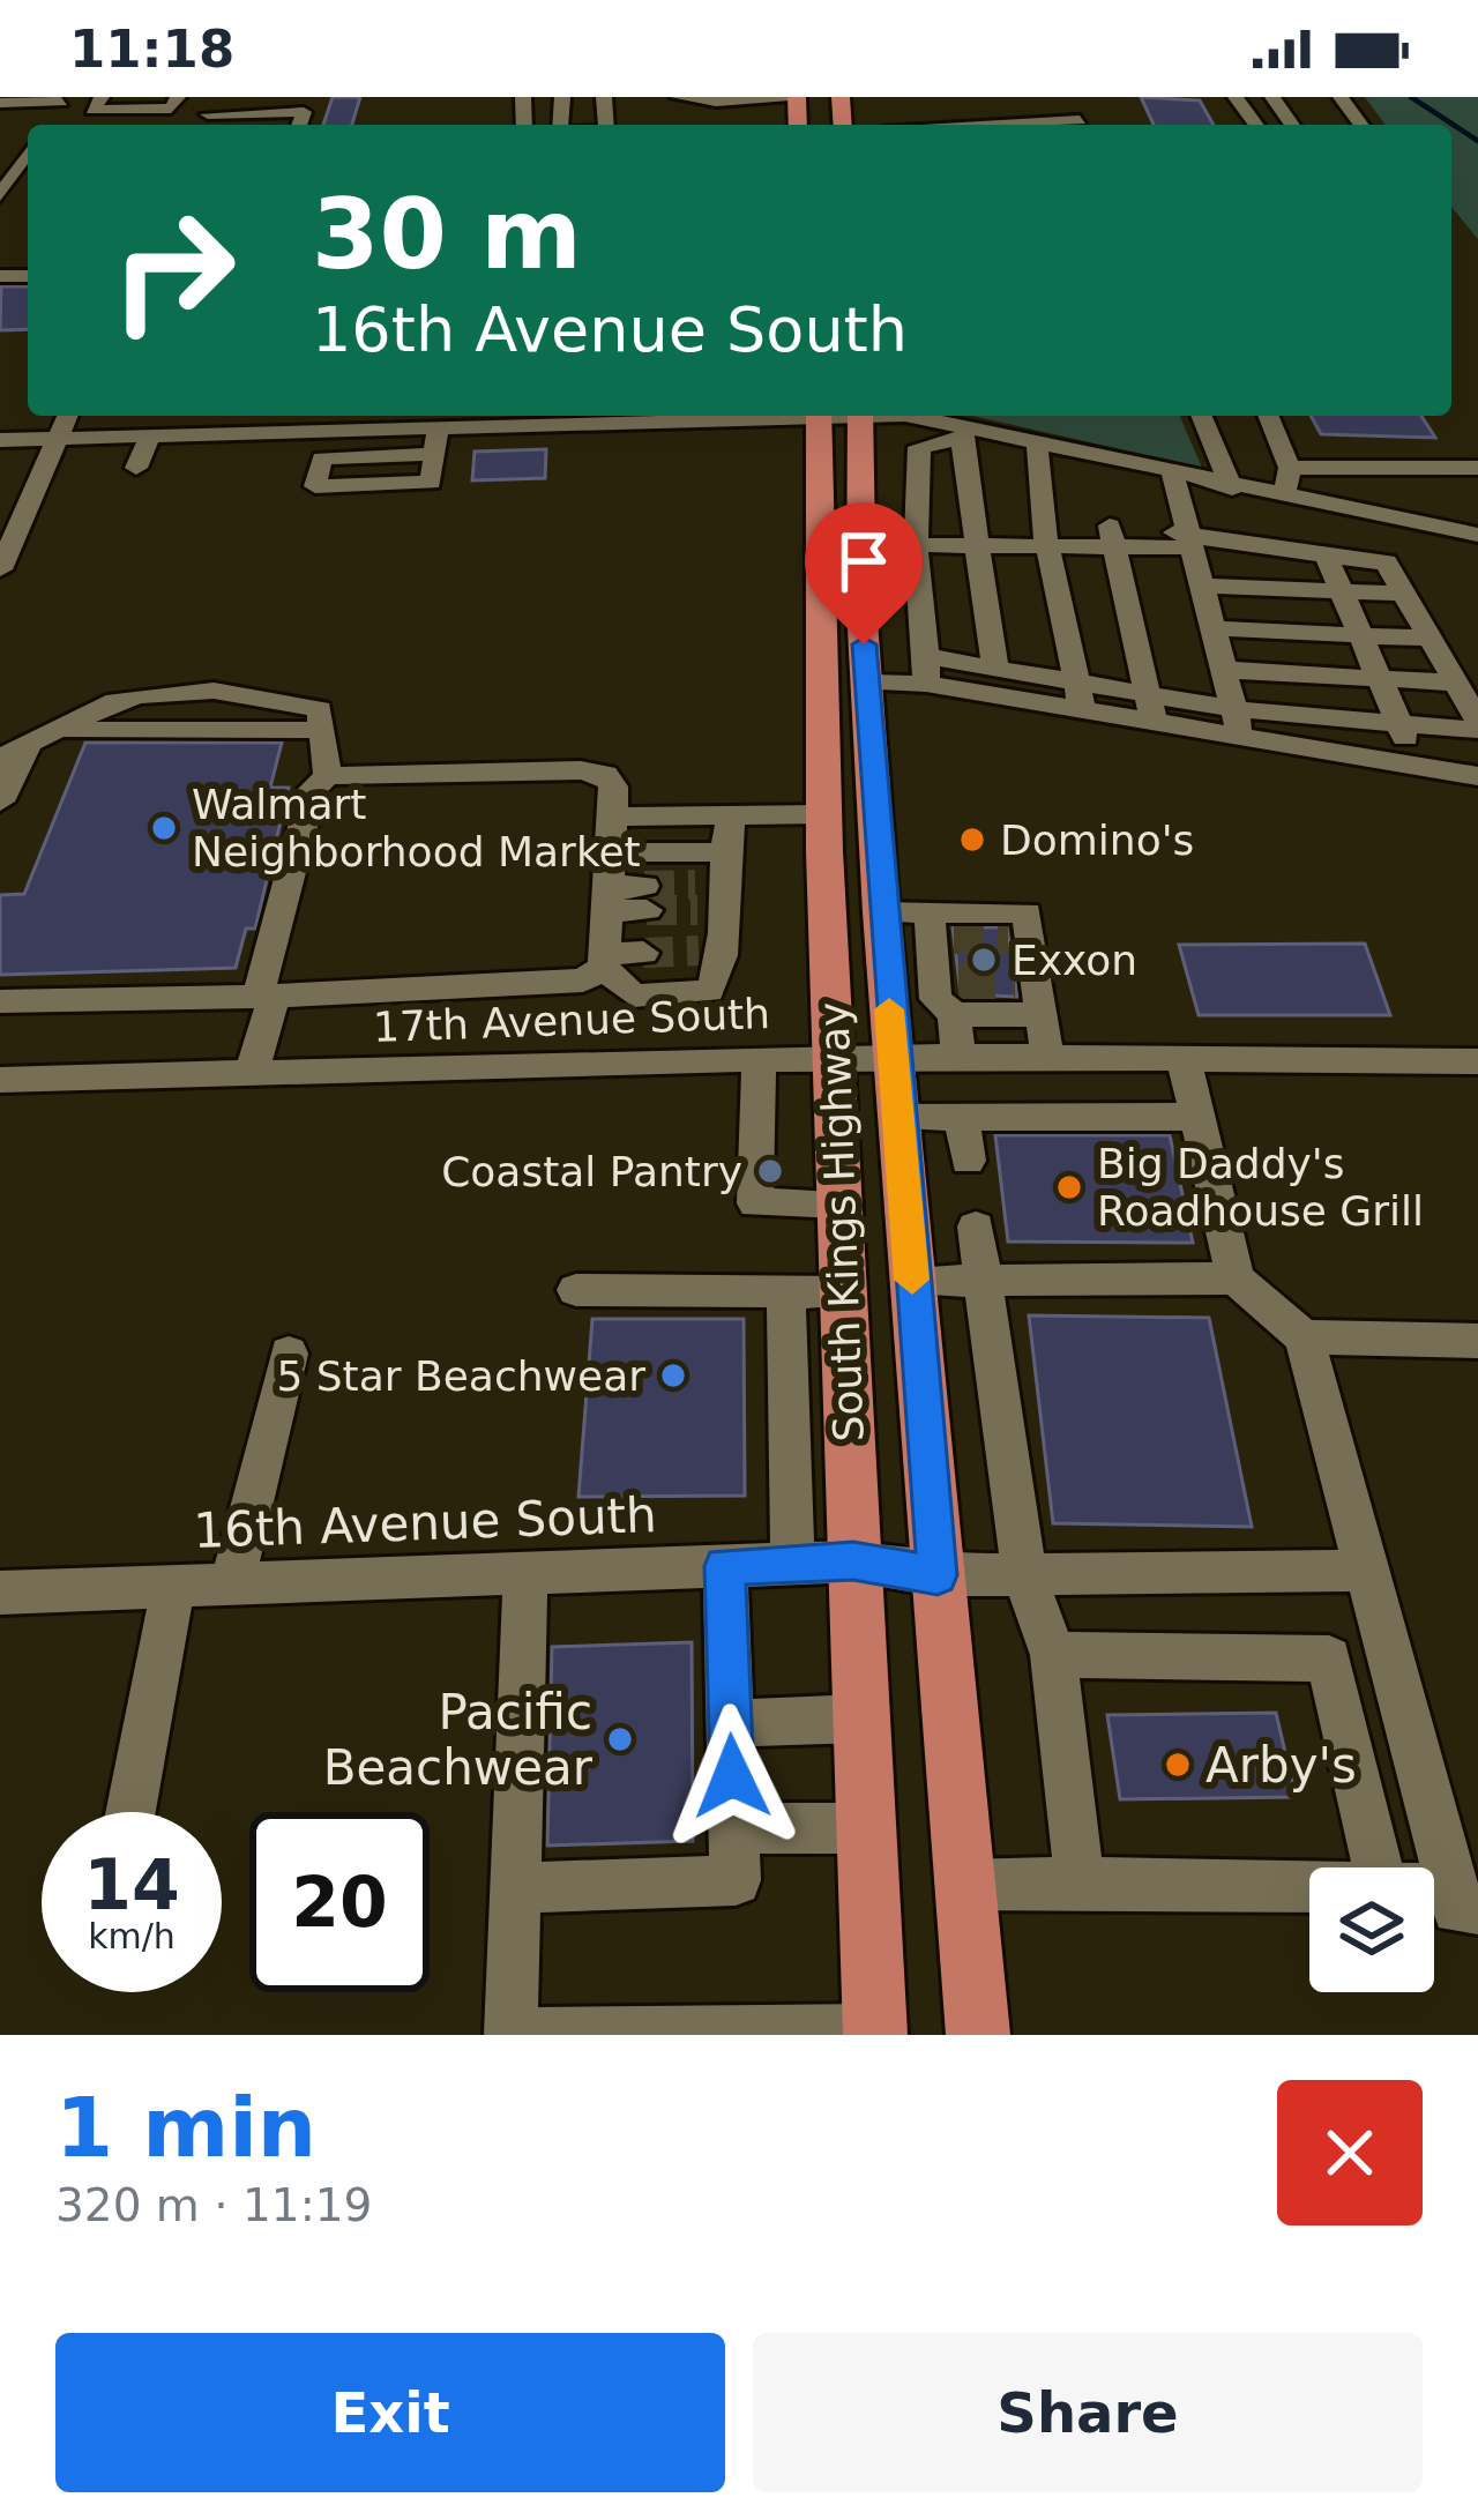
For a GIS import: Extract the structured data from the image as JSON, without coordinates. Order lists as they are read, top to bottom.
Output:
{
  "streets": {
    "main road": ["South Kings Highway"],
    "street": ["17th Avenue South", "16th Avenue South"]
  },
  "crossings": [
    ["17th Avenue South", "South Kings Highway"],
    ["South Kings Highway", "16th Avenue South"]
  ],
  "places": [
    "Walmart Neighborhood Market",
    "Domino's",
    "Exxon",
    "Coastal Pantry",
    "Big Daddy's Roadhouse Grill",
    "5 Star Beachwear",
    "Pacific Beachwear",
    "Arby's"
  ],
  "page": {
    "status": "11:18",
    "turn": ["30 m", "16th Avenue South"],
    "speed": "14 km/h",
    "limit": "20",
    "heading": ["1 min", "320 m · 11:19"],
    "buttons": ["Exit", "Share"]
  }
}
